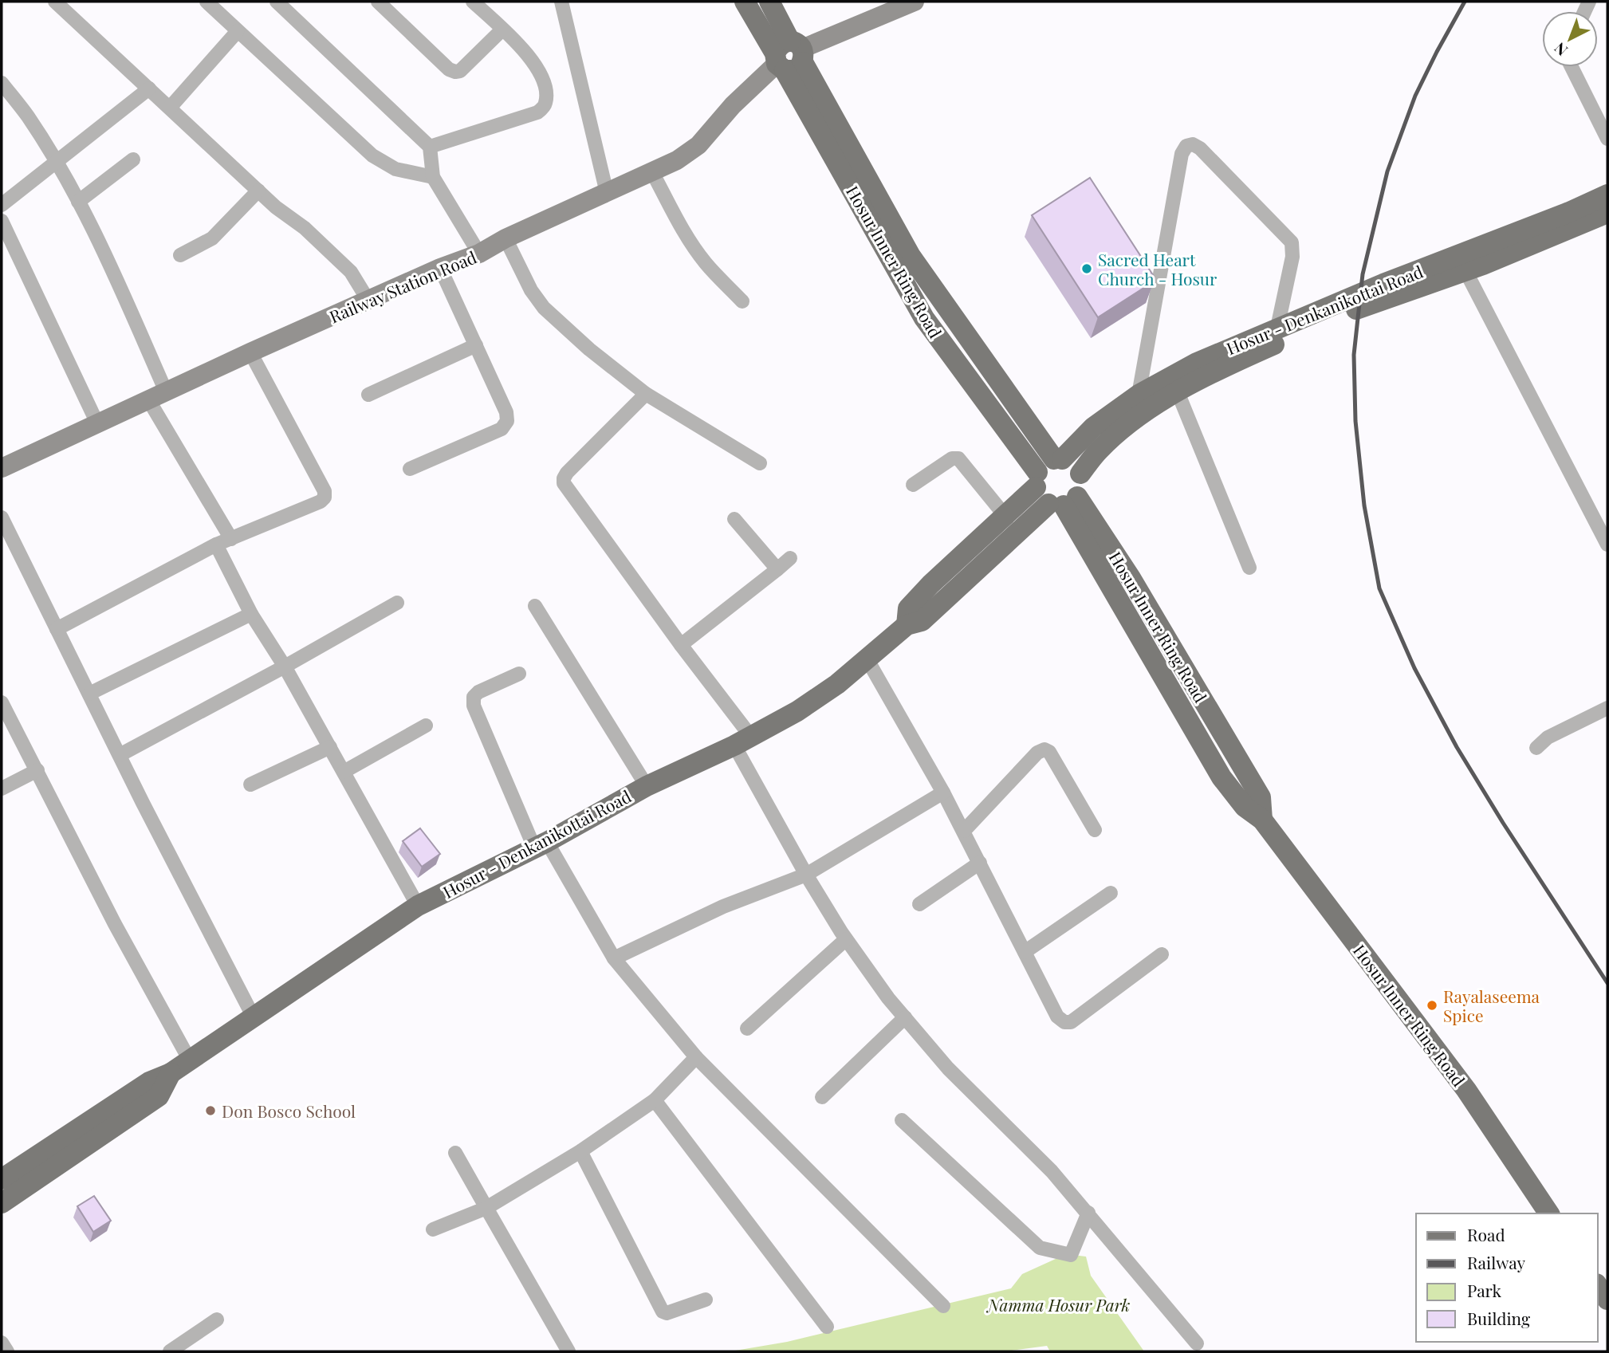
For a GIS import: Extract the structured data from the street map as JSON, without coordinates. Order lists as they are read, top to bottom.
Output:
{
  "streets": {
    "main road": ["Hosur Inner Ring Road", "Railway Station Road", "Hosur - Denkanikottai Road"]
  },
  "crossings": [
    ["Hosur Inner Ring Road", "Railway Station Road"],
    ["Hosur Inner Ring Road", "Hosur - Denkanikottai Road"]
  ],
  "parks": ["Namma Hosur Park"],
  "places": ["Sacred Heart Church - Hosur", "Rayalaseema Spice", "Don Bosco School"],
  "legend": [
    "Road",
    "Railway",
    "Park",
    "Building"
  ],
  "north": "bottom left"
}
